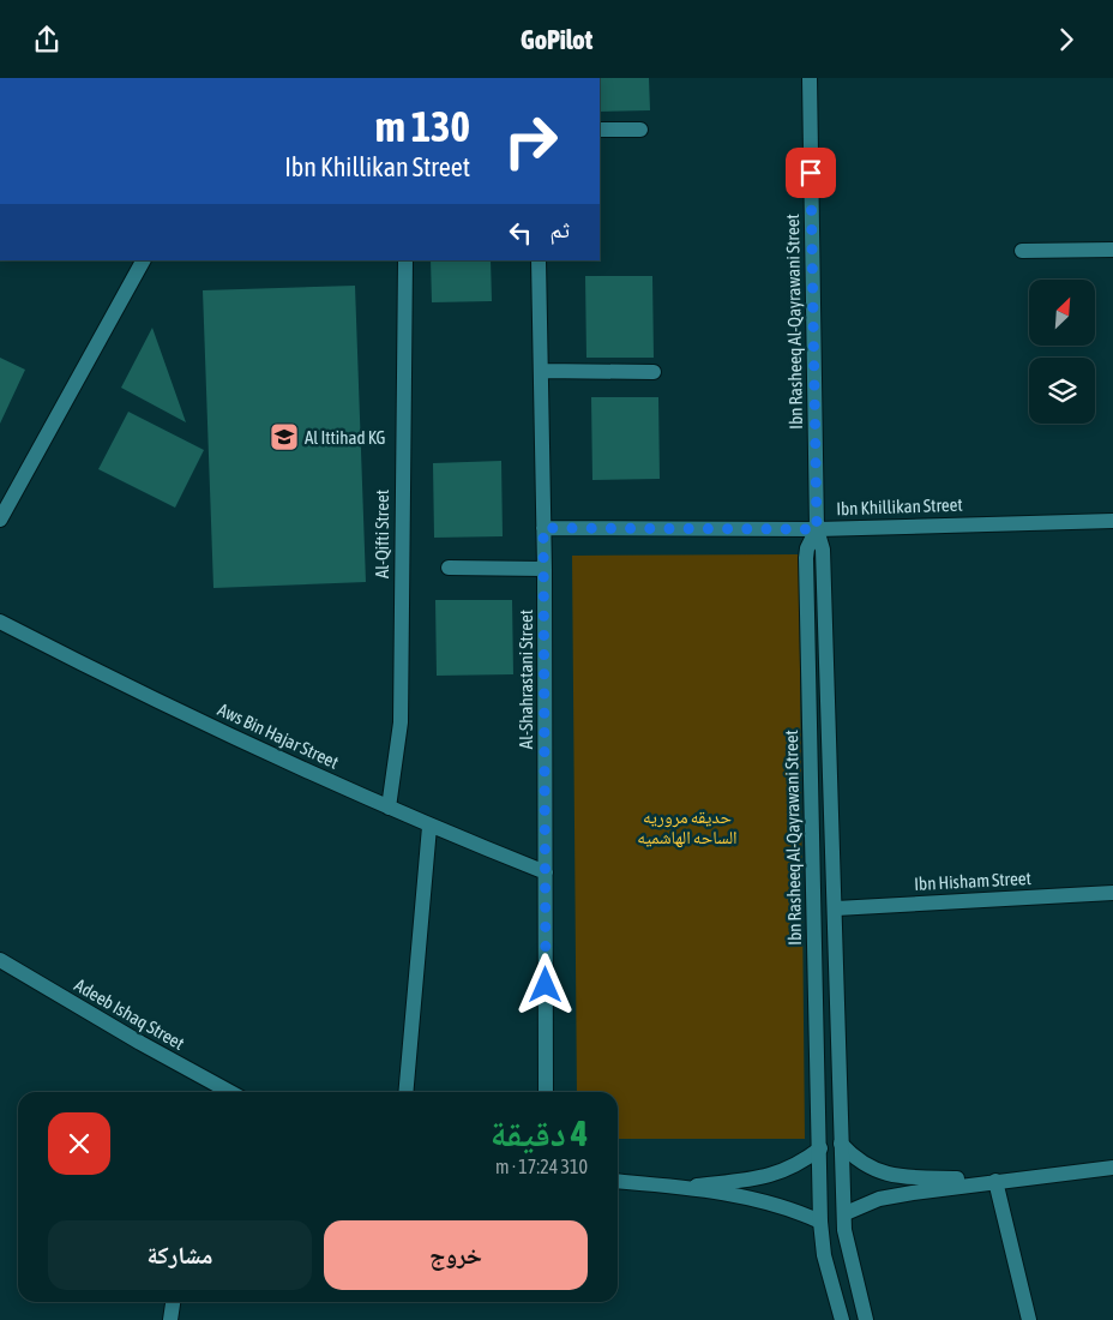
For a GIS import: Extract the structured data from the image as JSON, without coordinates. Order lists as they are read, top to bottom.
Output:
{
  "streets": {
    "street": [
      "Ibn Rasheeq Al-Qayrawani Street",
      "Ibn Khillikan Street",
      "Al-Qifti Street",
      "Al-Shahrastani Street",
      "Aws Bin Hajar Street",
      "Ibn Hisham Street",
      "Adeeb Ishaq Street"
    ]
  },
  "crossings": [
    ["Ibn Rasheeq Al-Qayrawani Street", "Ibn Khillikan Street"],
    ["Ibn Rasheeq Al-Qayrawani Street", "Ibn Hisham Street"],
    ["Ibn Khillikan Street", "Al-Shahrastani Street"],
    ["Al-Qifti Street", "Aws Bin Hajar Street"],
    ["Al-Shahrastani Street", "Aws Bin Hajar Street"]
  ],
  "parks": ["حديقه مروريه الساحه الهاشميه"],
  "places": {
    "school or university": ["Al Ittihad KG"]
  },
  "north": "top right",
  "page": {
    "header": "GoPilot",
    "turn": ["130 m", "Ibn Khillikan Street"],
    "then": "ثم",
    "heading": ["4 دقيقة", "310 m · 17:24"],
    "buttons": ["خروج", "مشاركة"]
  }
}
